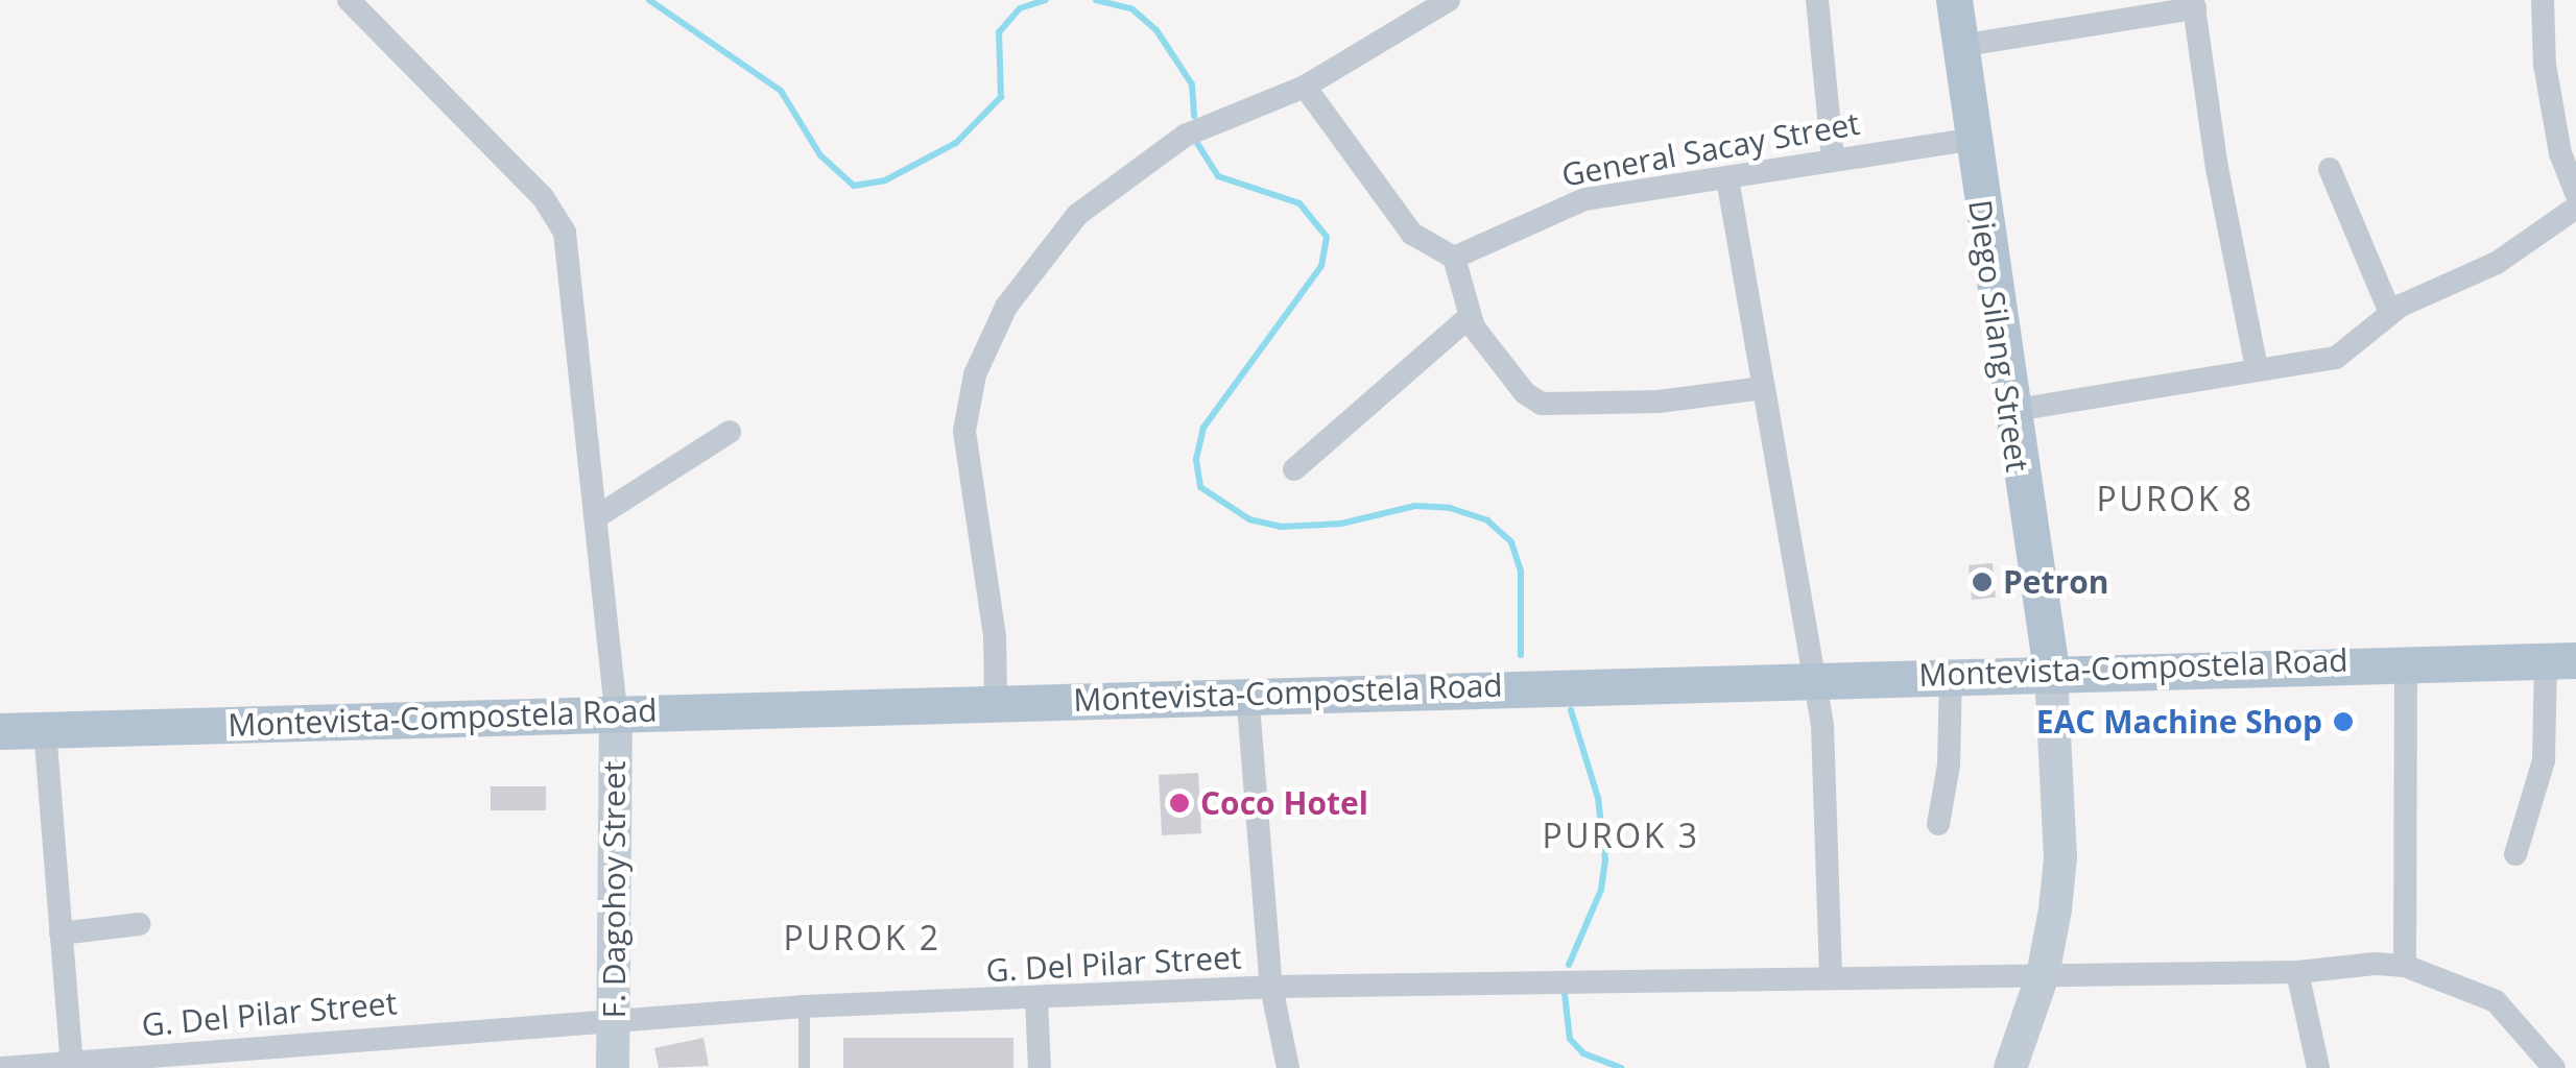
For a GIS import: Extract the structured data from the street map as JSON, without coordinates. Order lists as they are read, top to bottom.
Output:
{
  "streets": {
    "main road": ["Diego Silang Street", "Montevista-Compostela Road", "F. Dagohoy Street"],
    "street": ["General Sacay Street", "G. Del Pilar Street"]
  },
  "crossings": [
    ["General Sacay Street", "Diego Silang Street"],
    ["Diego Silang Street", "Montevista-Compostela Road"],
    ["Montevista-Compostela Road", "F. Dagohoy Street"],
    ["F. Dagohoy Street", "G. Del Pilar Street"]
  ],
  "districts": ["PUROK 8", "PUROK 3", "PUROK 2"],
  "places": ["Petron", "EAC Machine Shop", "Coco Hotel"]
}
